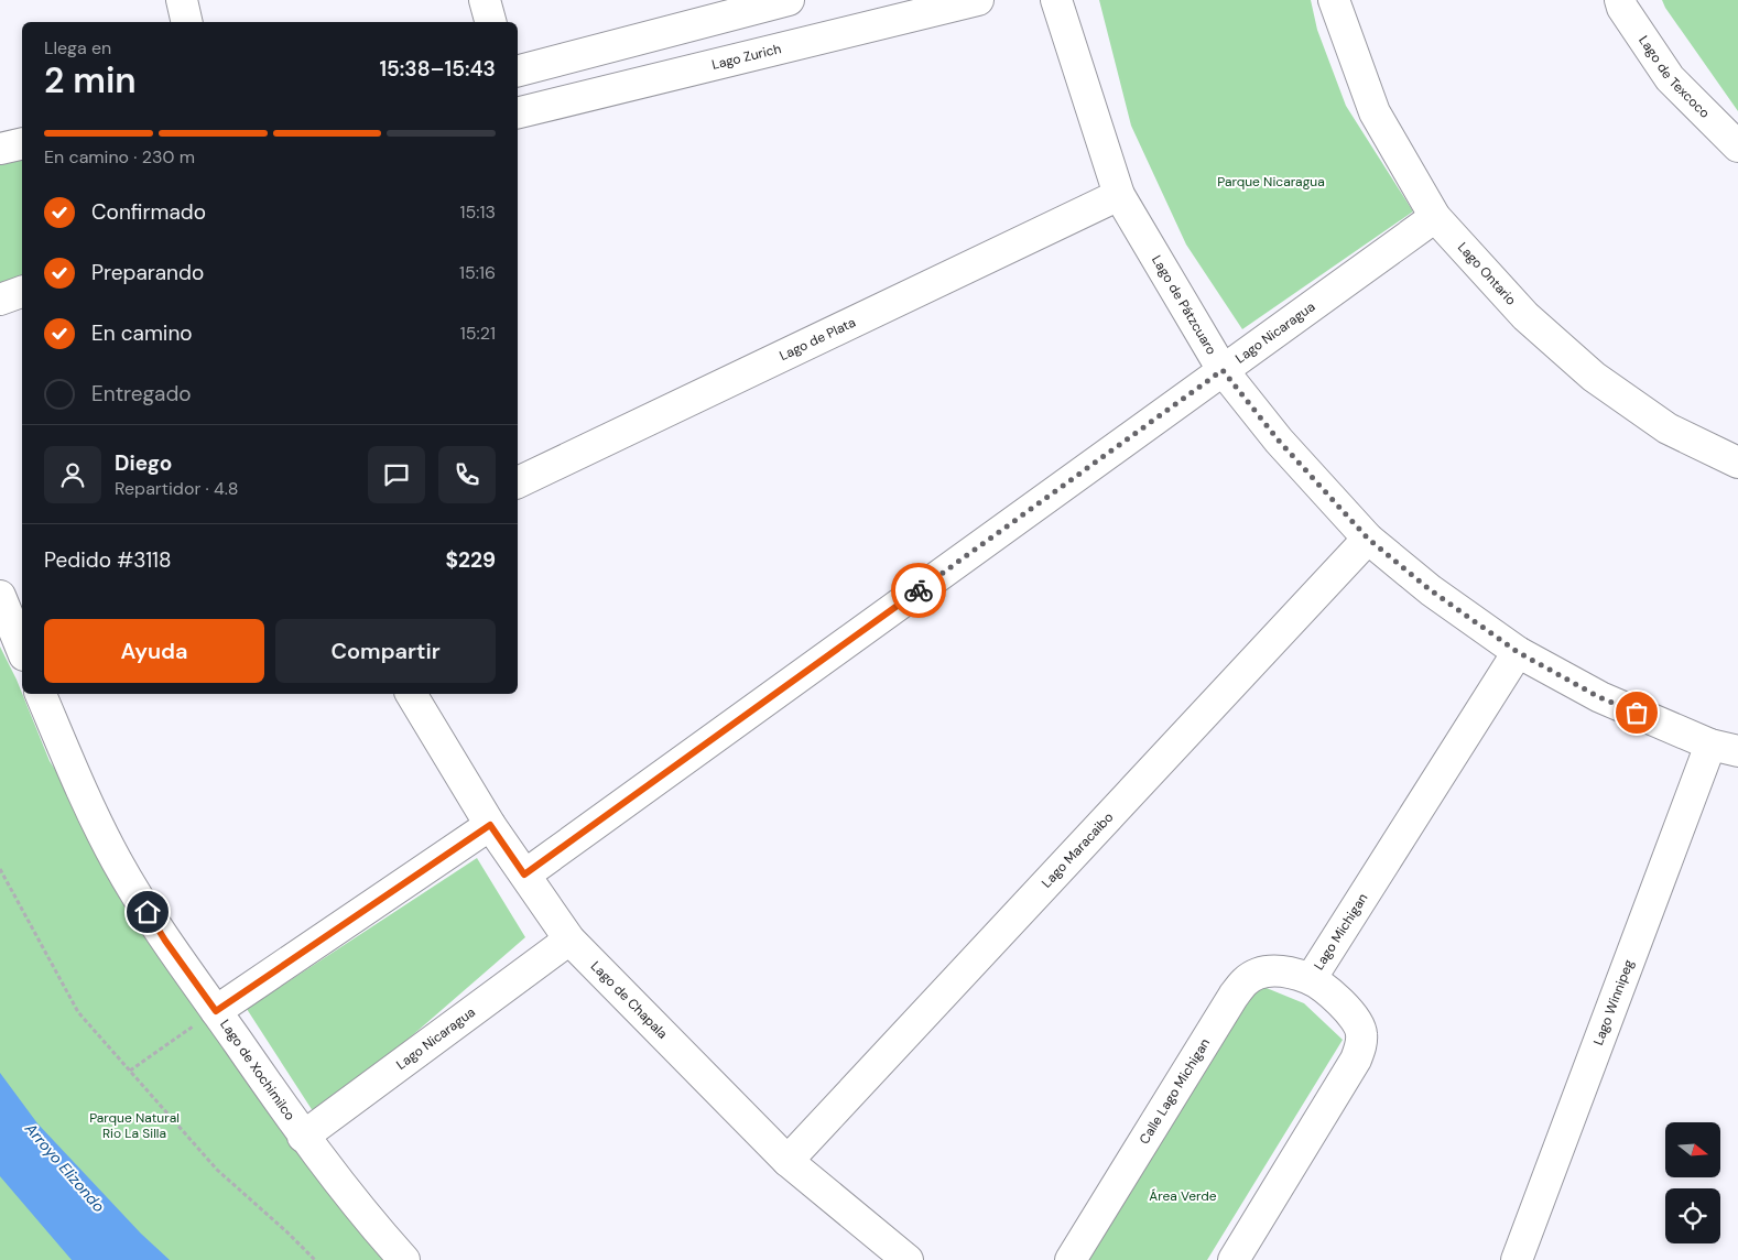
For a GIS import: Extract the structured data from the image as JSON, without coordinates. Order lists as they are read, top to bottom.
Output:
{
  "streets": {
    "street": [
      "Lago Zurich",
      "Lago de Texcoco",
      "Lago Ontario",
      "Lago de Pátzcuaro",
      "Lago Nicaragua",
      "Lago de Plata",
      "Lago Maracaibo",
      "Lago Michigan",
      "Lago de Chapala",
      "Lago Winnipeg",
      "Lago de Xochimilco",
      "Calle Lago Michigan"
    ]
  },
  "crossings": [
    ["Lago Ontario", "Lago Nicaragua"],
    ["Lago de Pátzcuaro", "Lago Nicaragua"],
    ["Lago de Pátzcuaro", "Lago de Plata"],
    ["Lago de Pátzcuaro", "Lago Maracaibo"],
    ["Lago de Pátzcuaro", "Lago Michigan"],
    ["Lago de Pátzcuaro", "Lago Winnipeg"],
    ["Lago Nicaragua", "Lago de Chapala"],
    ["Lago Nicaragua", "Lago de Xochimilco"],
    ["Lago Maracaibo", "Lago de Chapala"],
    ["Lago Michigan", "Calle Lago Michigan"]
  ],
  "water": ["Arroyo Elizondo"],
  "parks": ["Parque Nicaragua", "Parque Natural Rio La Silla", "Área Verde"],
  "north": "right",
  "page": {
    "heading": ["2 min", "Llega en", "15:38–15:43"],
    "panel": [
      "Diego",
      "Repartidor · 4.8",
      "Pedido #3118",
      "$229"
    ],
    "bar": "En camino · 230 m",
    "list": [
      ["Confirmado", "15:13"],
      ["Preparando", "15:16"],
      ["En camino", "15:21"],
      "Entregado"
    ],
    "buttons": ["Ayuda", "Compartir"]
  }
}
